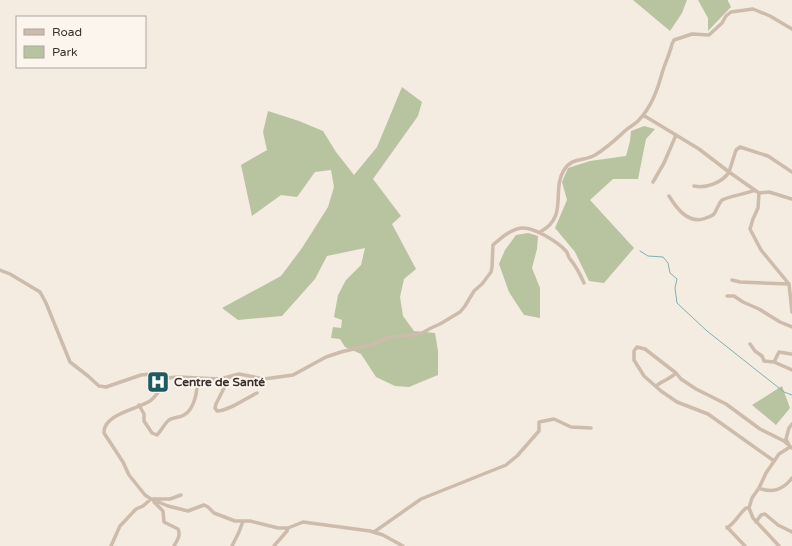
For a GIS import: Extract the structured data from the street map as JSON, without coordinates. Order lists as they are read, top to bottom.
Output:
{
  "places": {
    "hospital": ["Centre de Santé"]
  },
  "legend": ["Road", "Park"]
}
